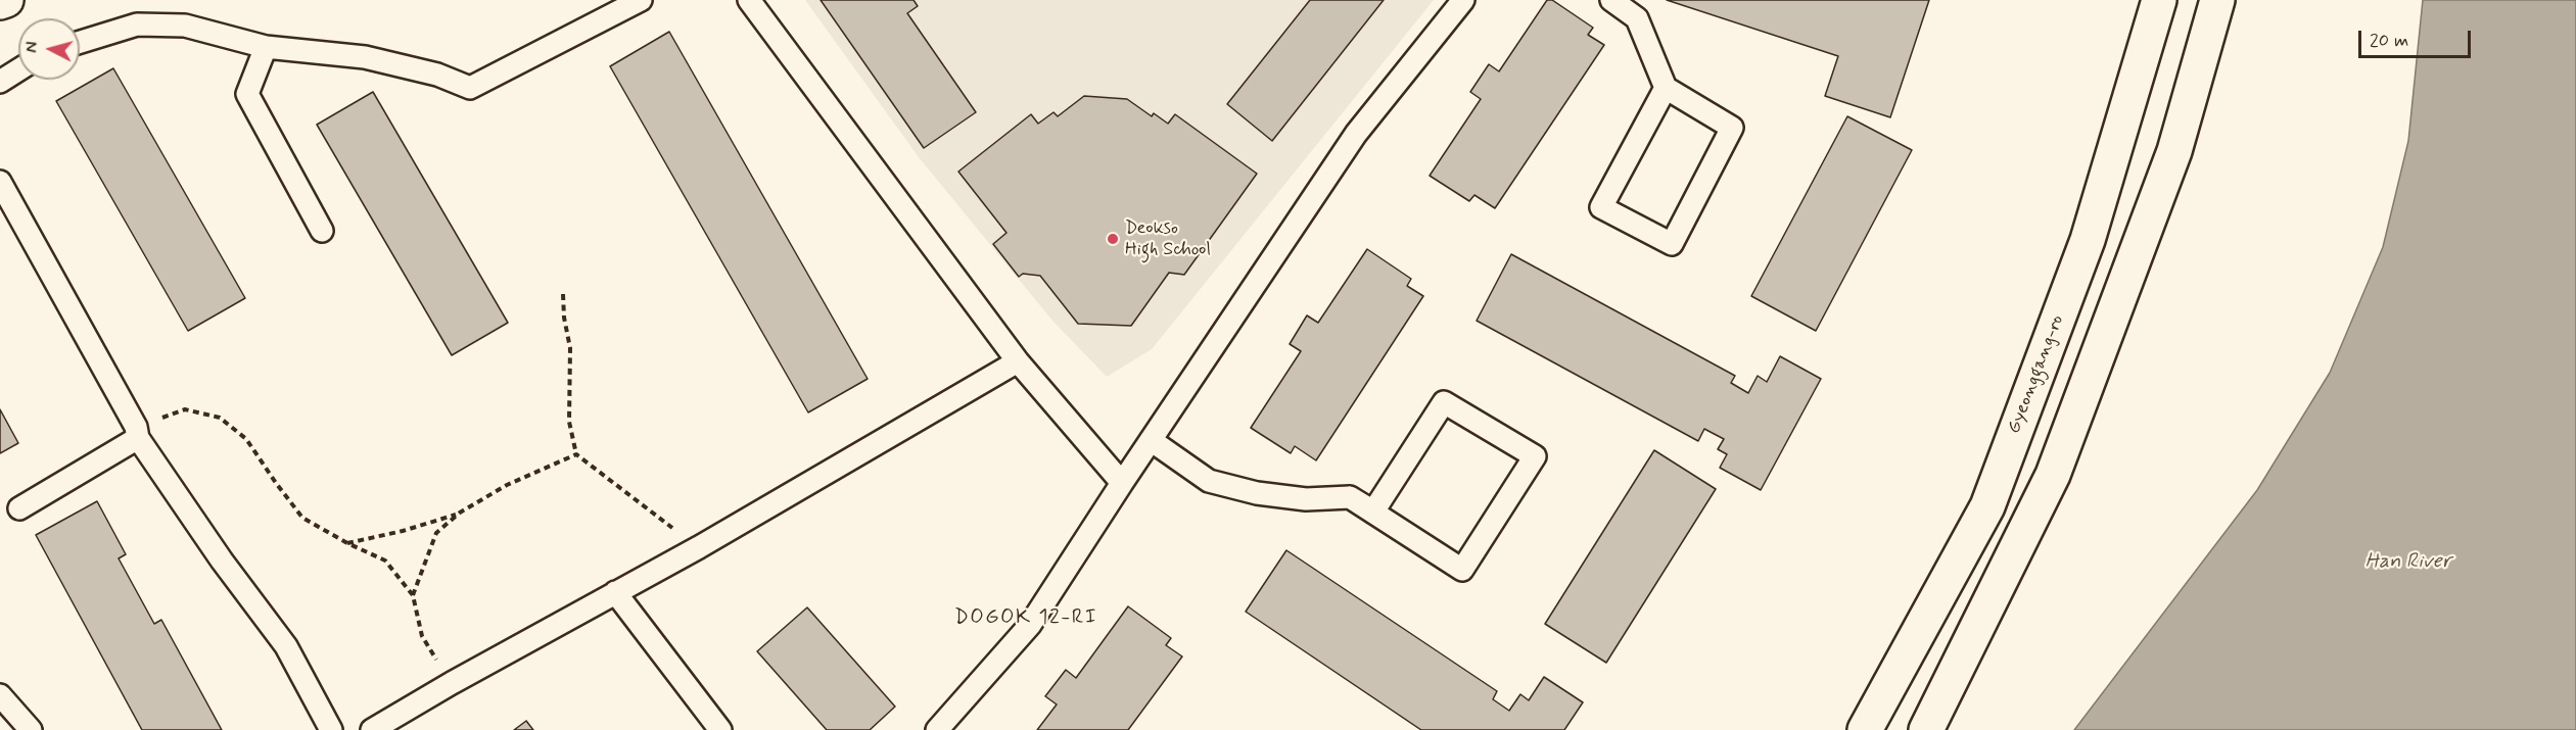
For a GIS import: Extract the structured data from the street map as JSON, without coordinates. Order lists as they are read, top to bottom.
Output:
{
  "streets": {
    "main road": ["Gyeonggang-ro"]
  },
  "districts": ["DOGOK 12-RI"],
  "water": ["Han River"],
  "places": ["Deokso High School"],
  "scale_bar": "20 m",
  "north": "left"
}
